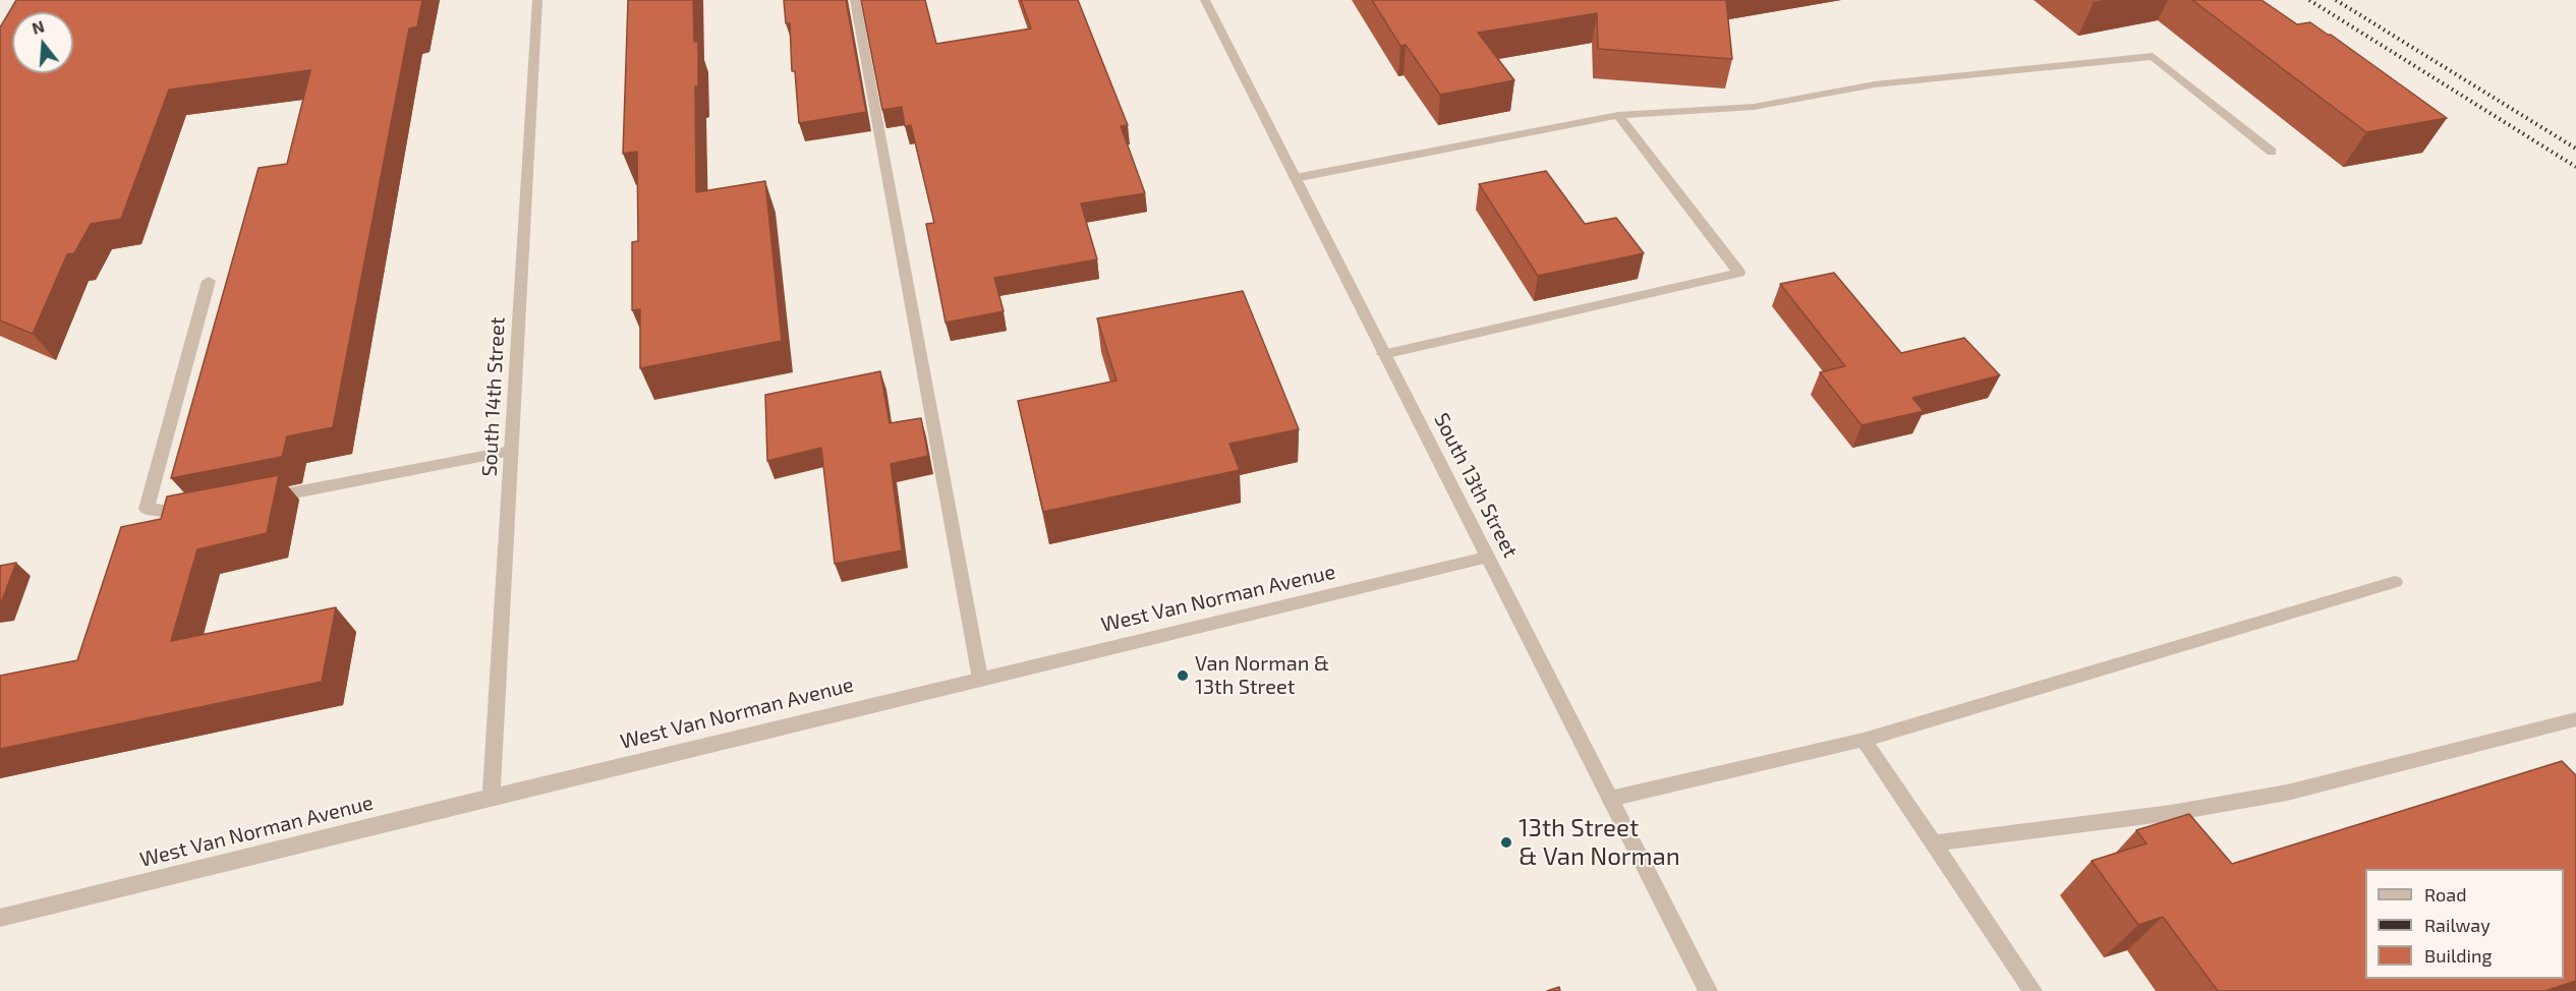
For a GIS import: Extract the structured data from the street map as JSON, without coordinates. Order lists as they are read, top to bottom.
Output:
{
  "streets": {
    "street": ["South 14th Street", "South 13th Street", "West Van Norman Avenue"]
  },
  "crossings": [
    ["South 14th Street", "West Van Norman Avenue"],
    ["South 13th Street", "West Van Norman Avenue"]
  ],
  "places": ["Van Norman & 13th Street", "13th Street & Van Norman"],
  "legend": ["Road", "Railway", "Building"],
  "north": "top"
}
